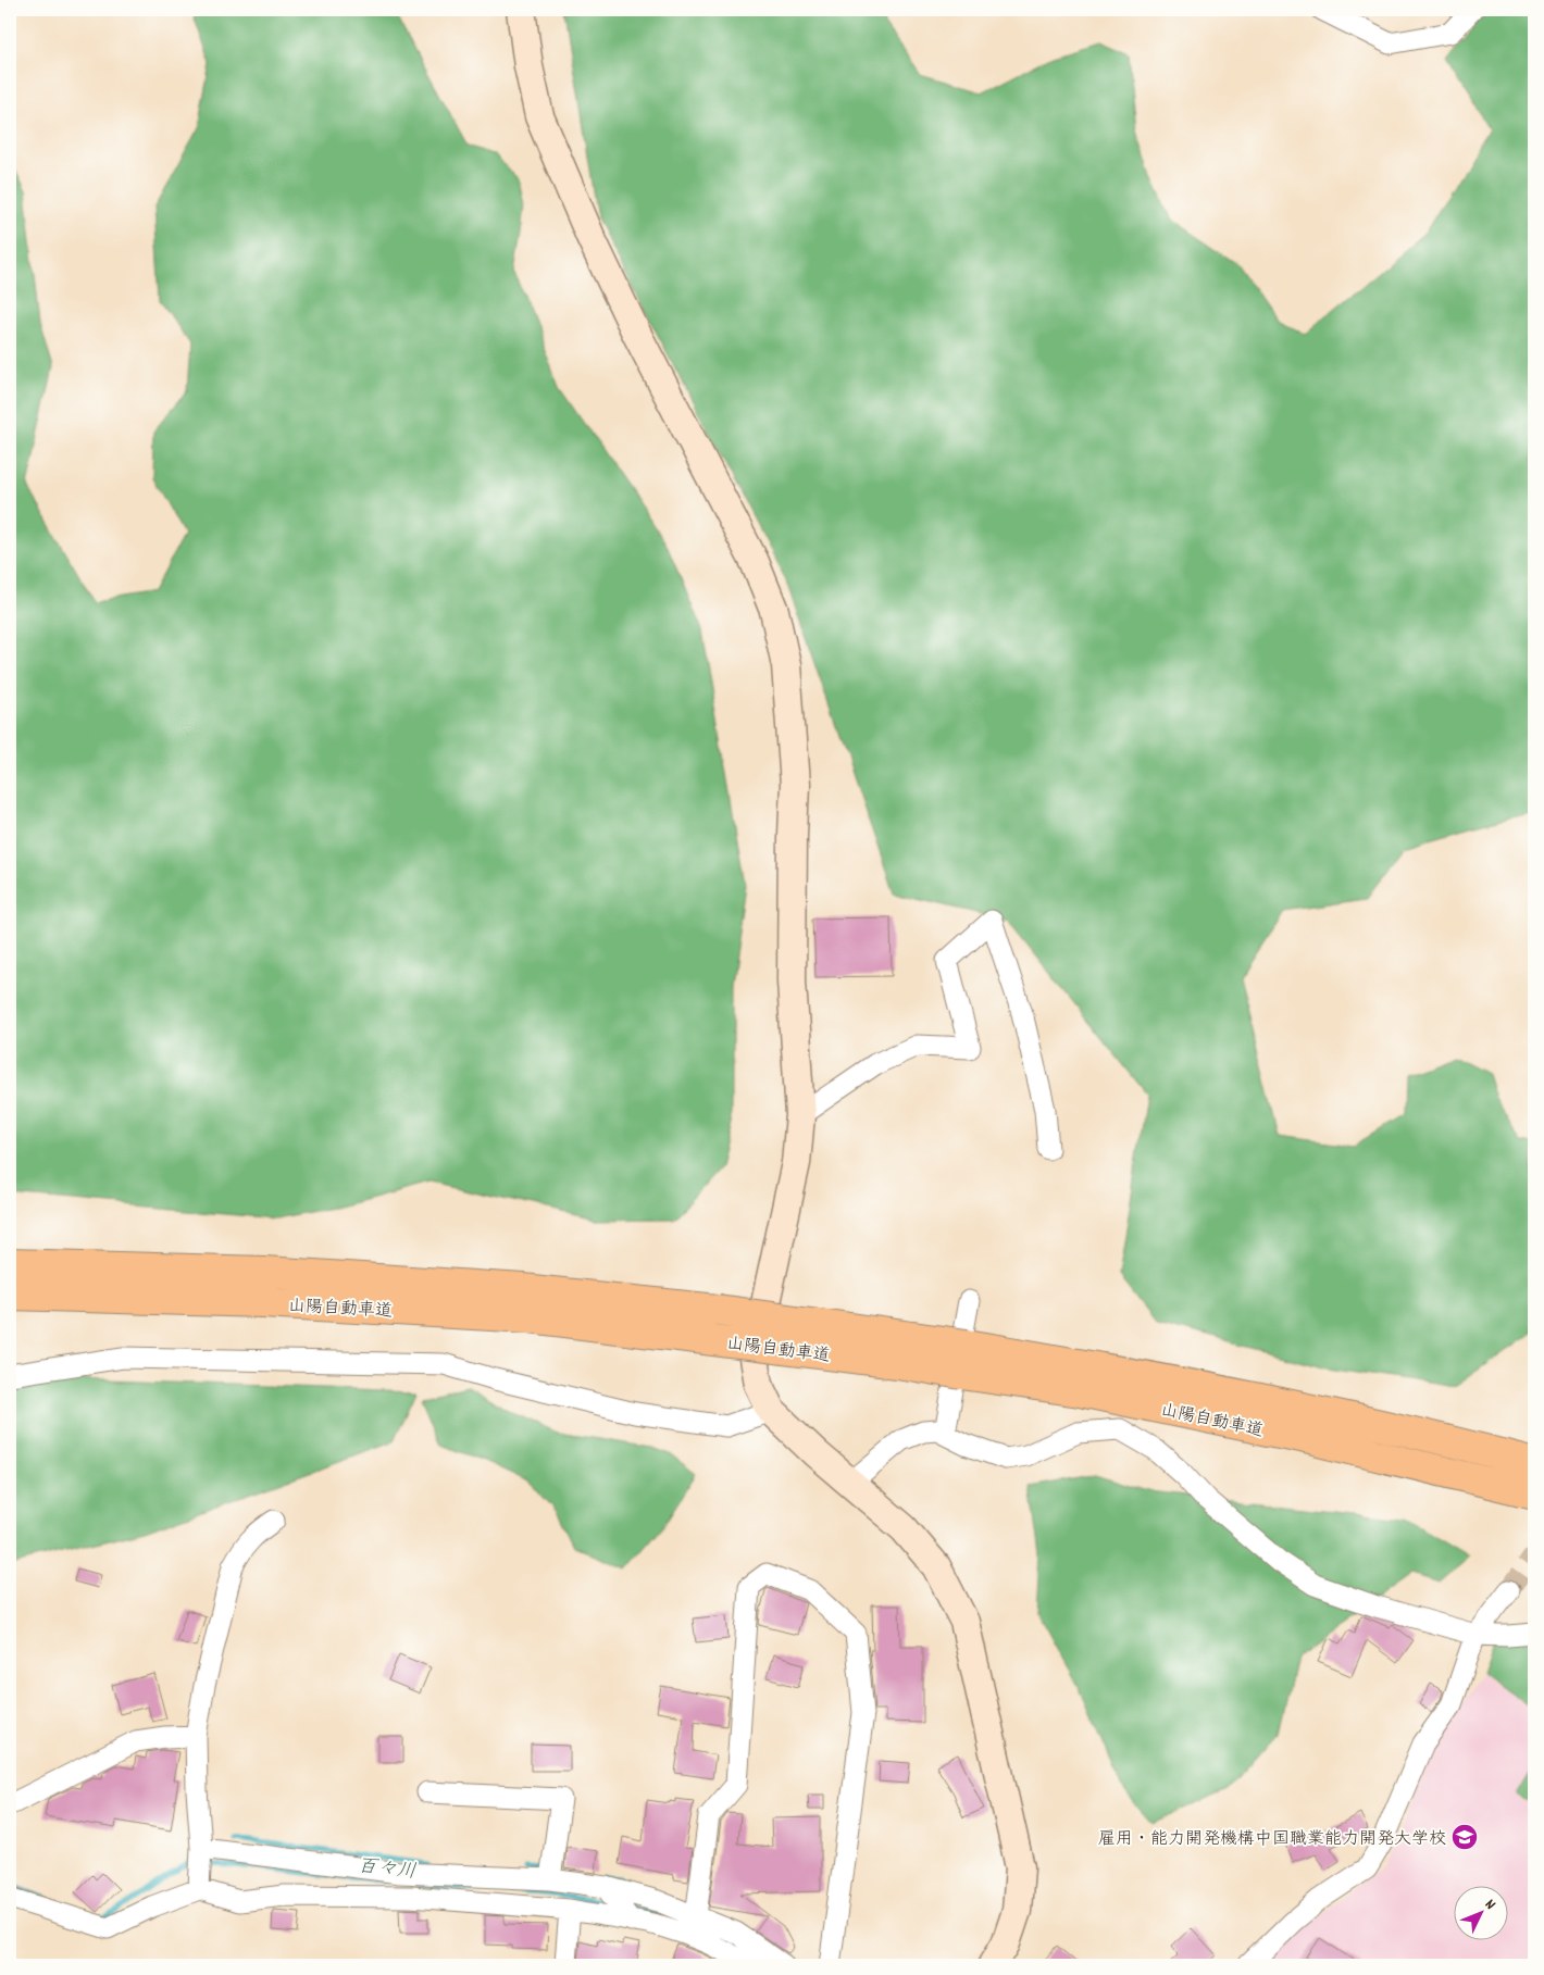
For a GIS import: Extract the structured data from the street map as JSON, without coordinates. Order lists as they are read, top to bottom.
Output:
{
  "streets": {
    "highway": ["山陽自動車道"]
  },
  "water": ["百々川"],
  "places": {
    "school or university": ["雇用・能力開発機構中国職業能力開発大学校"]
  },
  "north": "top right"
}
